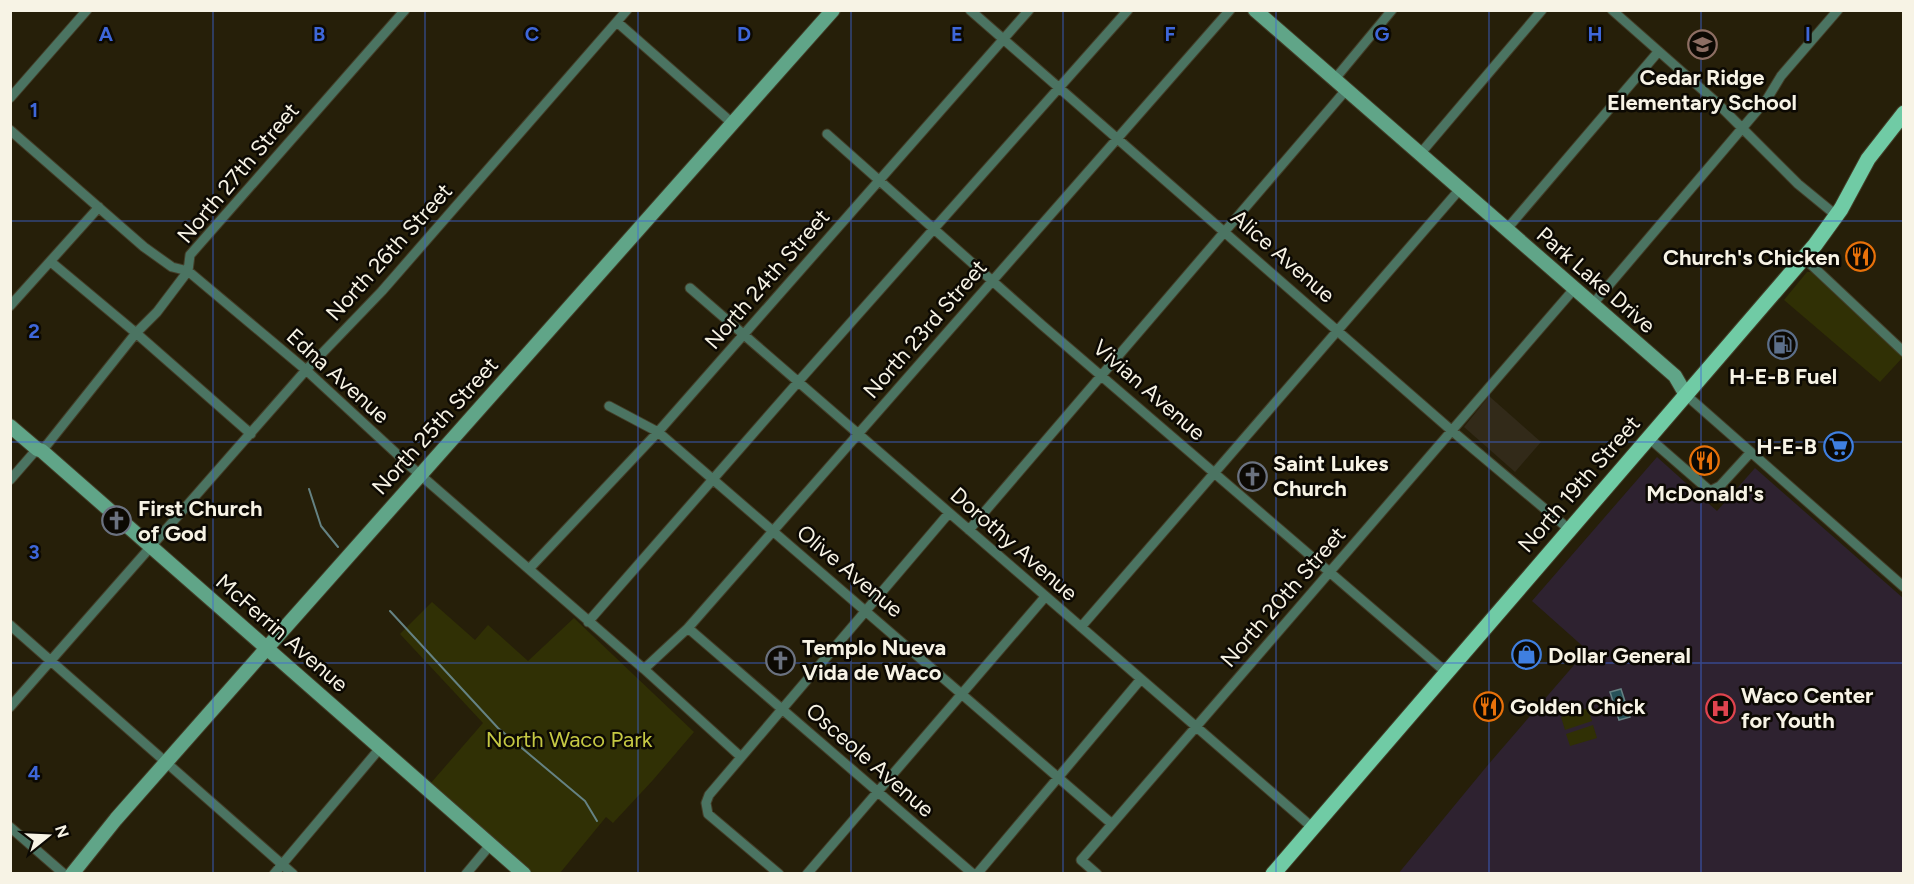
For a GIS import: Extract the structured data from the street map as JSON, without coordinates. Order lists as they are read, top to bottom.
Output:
{
  "streets": {
    "main road": ["North 19th Street"],
    "street": [
      "North 27th Street",
      "North 26th Street",
      "Alice Avenue",
      "North 24th Street",
      "Park Lake Drive",
      "North 23rd Street",
      "Edna Avenue",
      "Vivian Avenue",
      "North 25th Street",
      "Dorothy Avenue",
      "Olive Avenue",
      "North 20th Street",
      "McFerrin Avenue",
      "Osceole Avenue"
    ]
  },
  "crossings": [
    ["North 27th Street", "Edna Avenue"],
    ["North 27th Street", "McFerrin Avenue"],
    ["North 26th Street", "Edna Avenue"],
    ["North 26th Street", "McFerrin Avenue"],
    ["Alice Avenue", "North 24th Street"],
    ["Alice Avenue", "North 23rd Street"],
    ["Alice Avenue", "North 19th Street"],
    ["Alice Avenue", "North 20th Street"],
    ["North 24th Street", "Edna Avenue"],
    ["North 24th Street", "Vivian Avenue"],
    ["North 24th Street", "Dorothy Avenue"],
    ["North 24th Street", "Olive Avenue"],
    ["Park Lake Drive", "North 19th Street"],
    ["Park Lake Drive", "North 20th Street"],
    ["North 23rd Street", "Edna Avenue"],
    ["North 23rd Street", "Vivian Avenue"],
    ["North 23rd Street", "Dorothy Avenue"],
    ["North 23rd Street", "Olive Avenue"],
    ["North 23rd Street", "Osceole Avenue"],
    ["Edna Avenue", "North 25th Street"],
    ["Vivian Avenue", "North 19th Street"],
    ["Vivian Avenue", "North 20th Street"],
    ["North 25th Street", "McFerrin Avenue"],
    ["North 19th Street", "Dorothy Avenue"],
    ["Dorothy Avenue", "North 20th Street"],
    ["Olive Avenue", "North 20th Street"]
  ],
  "parks": ["North Waco Park"],
  "places": {
    "school or university": ["Cedar Ridge Elementary School"],
    "restaurant": ["Church's Chicken", "McDonald's", "Golden Chick"],
    "fuel station": ["H-E-B Fuel"],
    "supermarket": ["H-E-B"],
    "church": ["Saint Lukes Church", "First Church of God", "Templo Nueva Vida de Waco"],
    "shop": ["Dollar General"],
    "hospital": ["Waco Center for Youth"]
  },
  "north": "right",
  "grid": {
    "columns": [
      "A",
      "B",
      "C",
      "D",
      "E",
      "F",
      "G",
      "H",
      "I"
    ],
    "rows": [
      "1",
      "2",
      "3",
      "4"
    ]
  }
}
